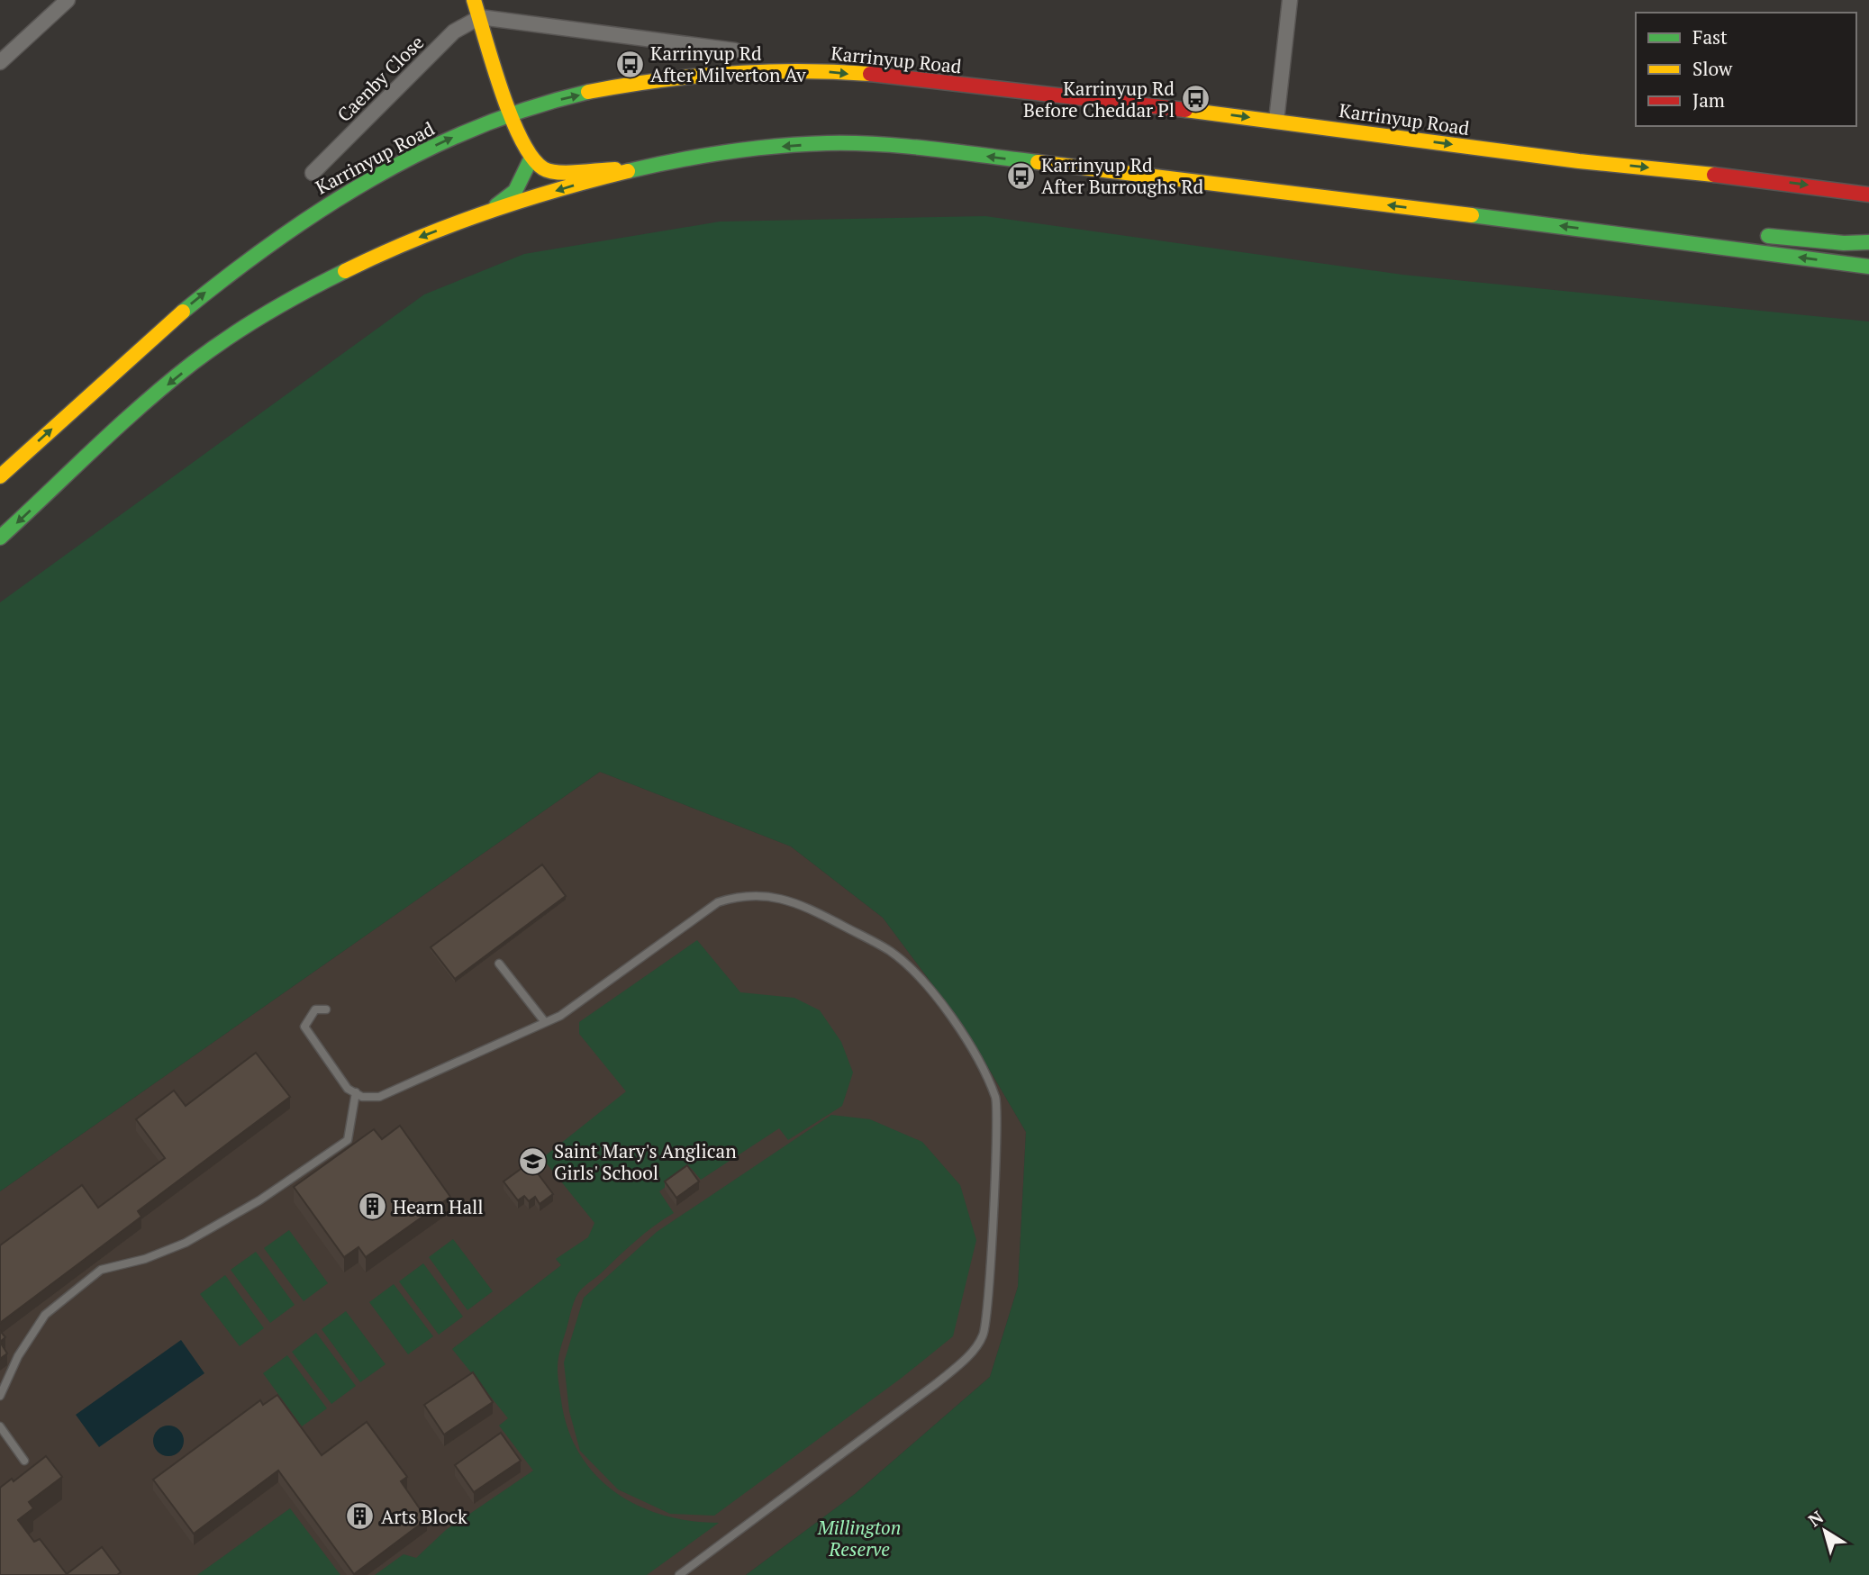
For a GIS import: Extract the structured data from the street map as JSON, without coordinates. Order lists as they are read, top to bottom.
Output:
{
  "streets": {
    "main road": ["Karrinyup Road"],
    "street": ["Caenby Close"]
  },
  "parks": ["Millington Reserve"],
  "places": {
    "bus stop": ["Karrinyup Rd After Milverton Av", "Karrinyup Rd Before Cheddar Pl", "Karrinyup Rd After Burroughs Rd"],
    "school or university": ["Saint Mary's Anglican Girls' School"],
    "building": ["Hearn Hall", "Arts Block"]
  },
  "legend": ["Fast", "Slow", "Jam"],
  "north": "top left"
}
